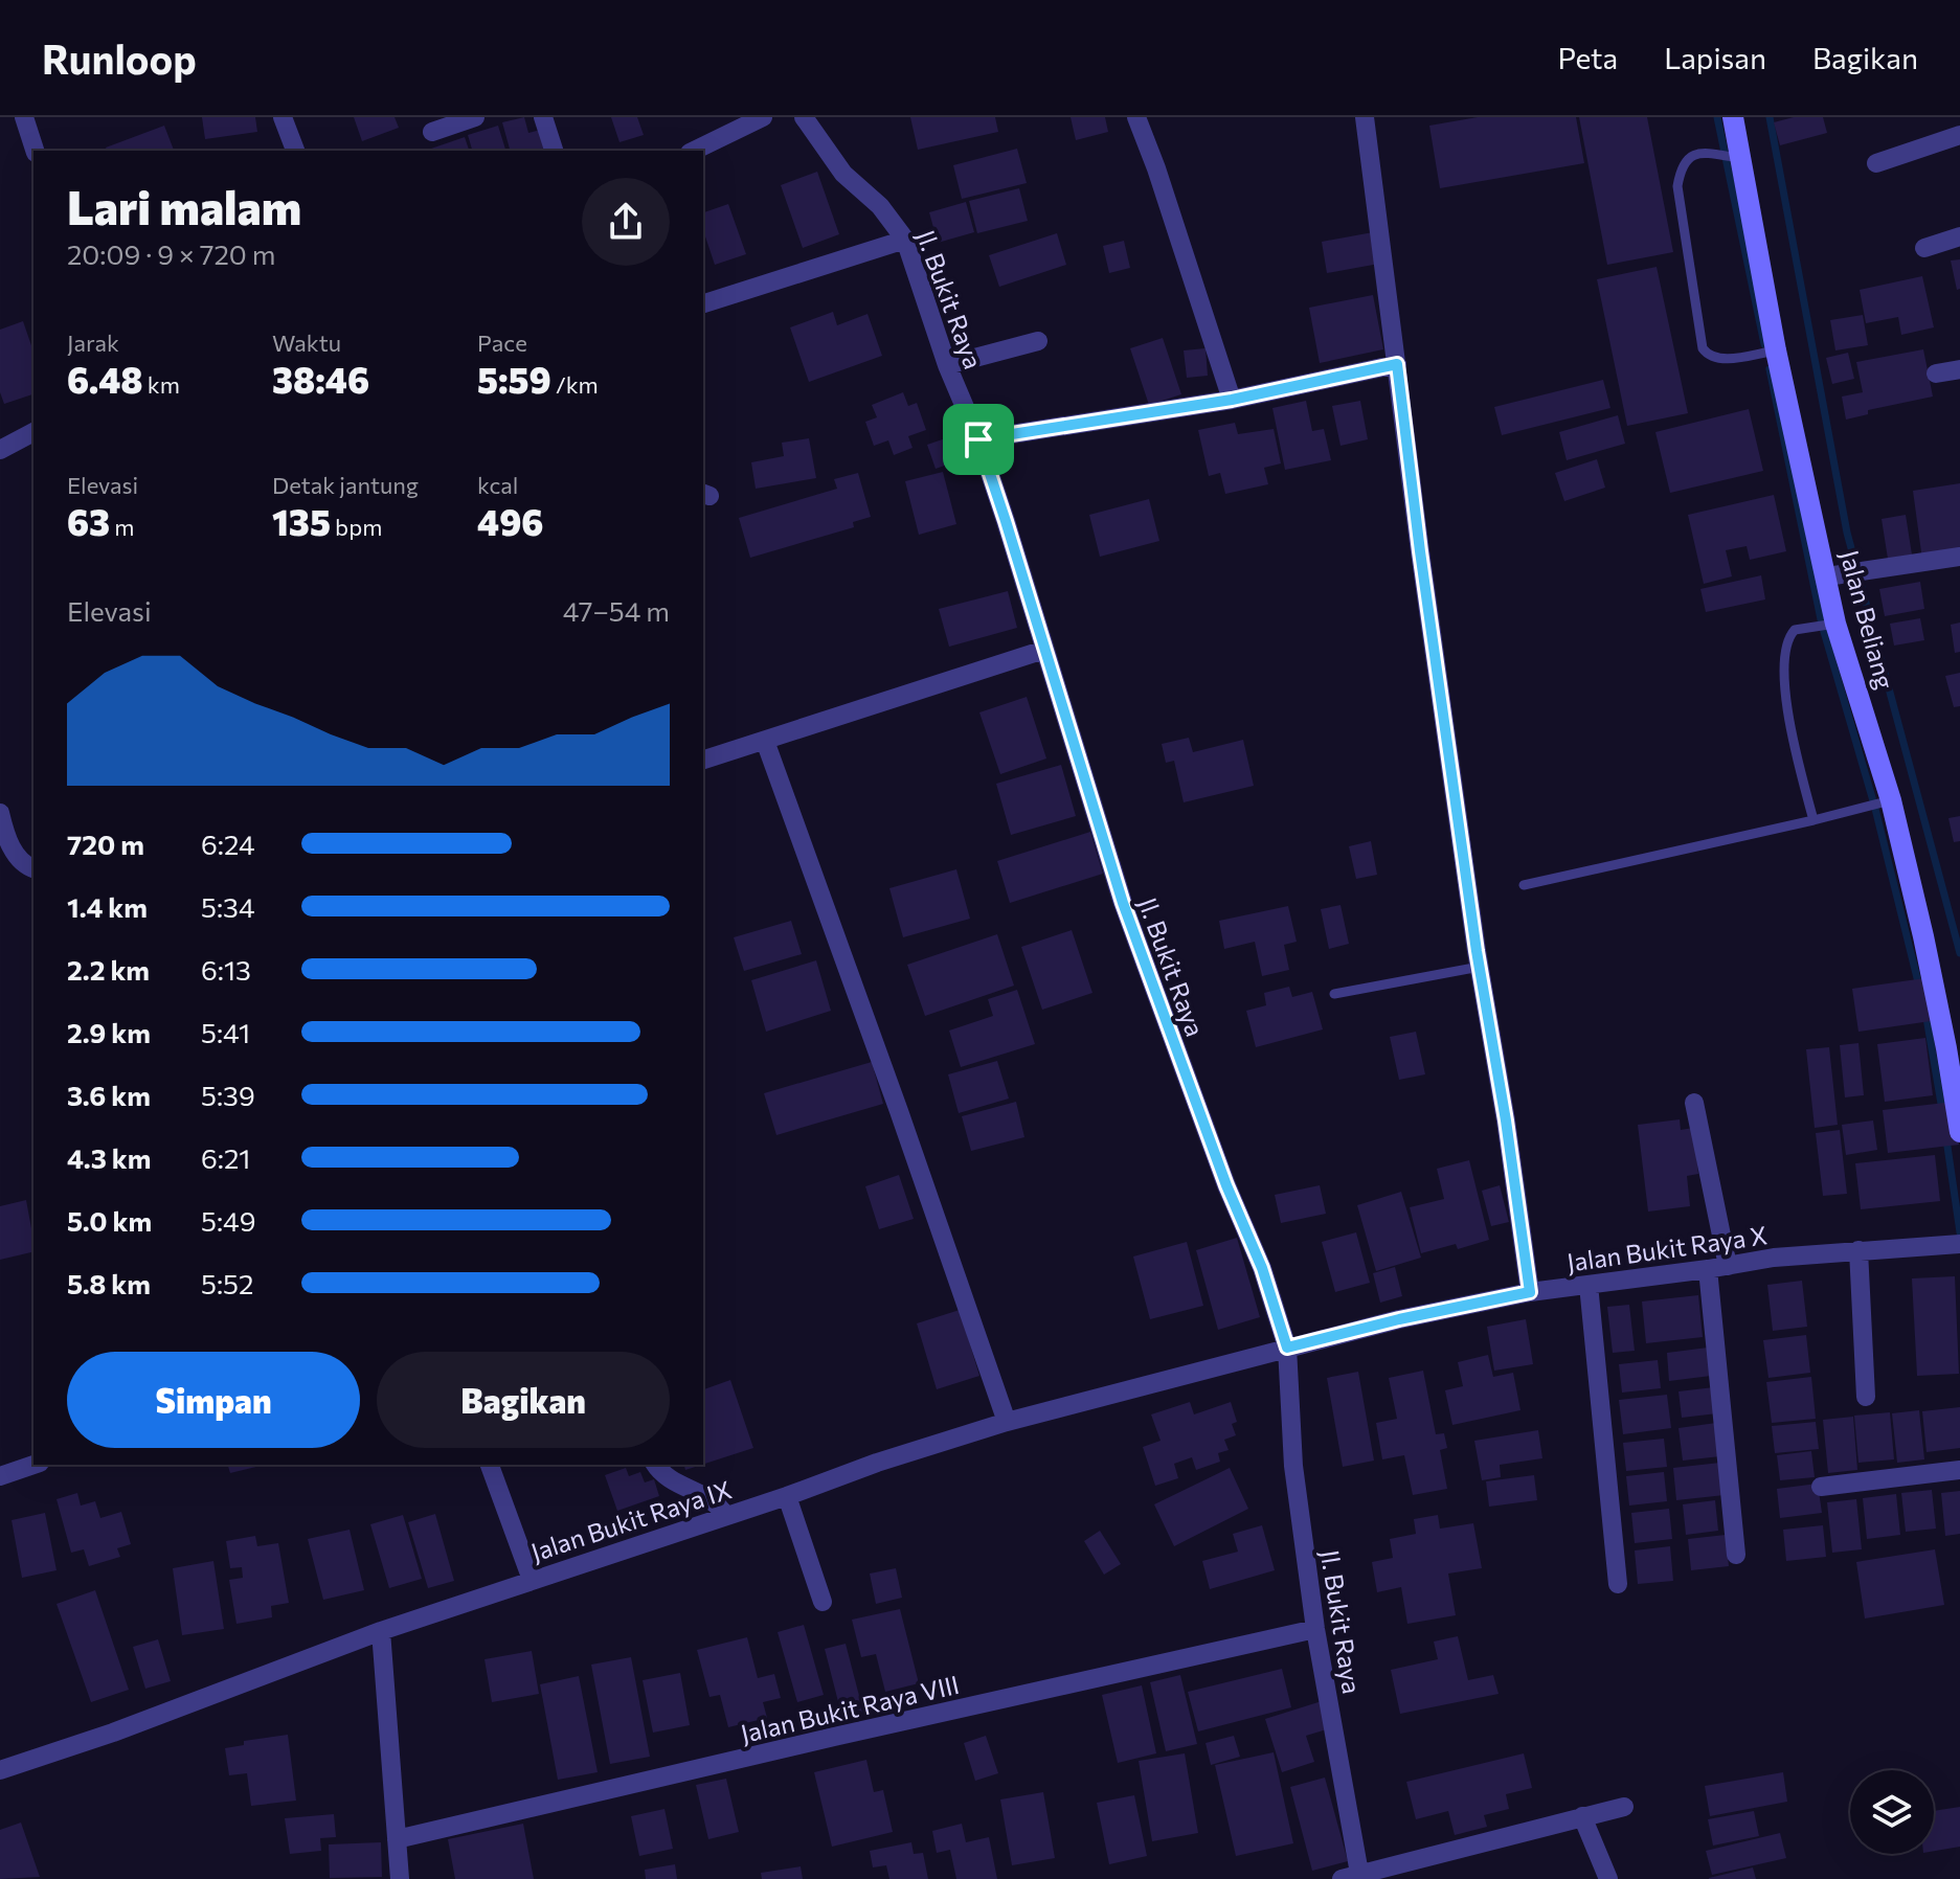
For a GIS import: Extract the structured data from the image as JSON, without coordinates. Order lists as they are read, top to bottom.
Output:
{
  "streets": {
    "street": [
      "Jl. Bukit Raya",
      "Jalan Beliang",
      "Jalan Bukit Raya X",
      "Jalan Bukit Raya IX",
      "Jalan Bukit Raya VIII"
    ]
  },
  "crossings": [
    ["Jl. Bukit Raya", "Jalan Bukit Raya X"],
    ["Jl. Bukit Raya", "Jalan Bukit Raya IX"],
    ["Jl. Bukit Raya", "Jalan Bukit Raya VIII"],
    ["Jalan Bukit Raya X", "Jalan Bukit Raya IX"]
  ],
  "page": {
    "header": "Runloop",
    "nav": ["Peta", "Lapisan", "Bagikan"],
    "heading": ["Lari malam", "20:09 · 9 × 720 m"],
    "stats": [
      ["Jarak", "6.48 km"],
      ["Waktu", "38:46"],
      ["Pace", "5:59 /km"],
      ["Elevasi", "63 m"],
      ["Detak jantung", "135 bpm"],
      ["kcal", "496"]
    ],
    "chart": ["Elevasi", "47–54 m"],
    "list": [
      {
        "name": "720 m",
        "note": "6:24"
      },
      {
        "name": "1.4 km",
        "note": "5:34"
      },
      {
        "name": "2.2 km",
        "note": "6:13"
      },
      {
        "name": "2.9 km",
        "note": "5:41"
      },
      {
        "name": "3.6 km",
        "note": "5:39"
      },
      {
        "name": "4.3 km",
        "note": "6:21"
      },
      {
        "name": "5.0 km",
        "note": "5:49"
      },
      {
        "name": "5.8 km",
        "note": "5:52"
      }
    ],
    "buttons": ["Simpan", "Bagikan"]
  }
}
